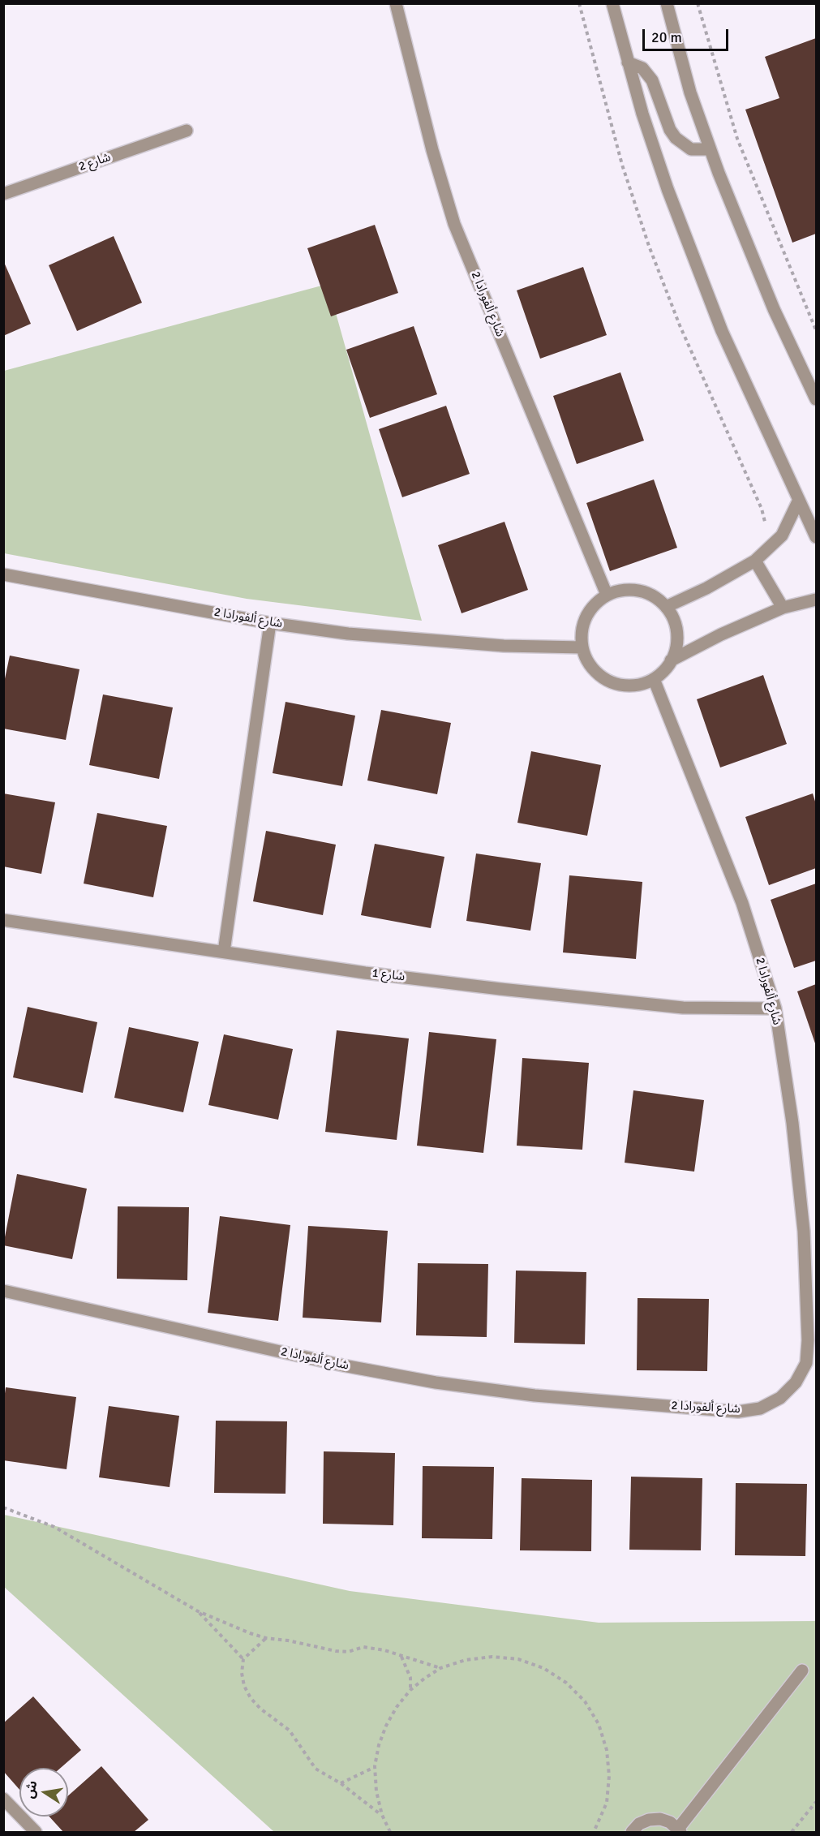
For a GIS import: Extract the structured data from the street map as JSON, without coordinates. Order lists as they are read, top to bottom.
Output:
{
  "streets": {
    "street": ["شارع 2", "شارع ألفورادا 2", "شارع 1"]
  },
  "crossings": [
    ["شارع ألفورادا 2", "شارع 1"]
  ],
  "scale_bar": "20 m",
  "north": "left"
}
